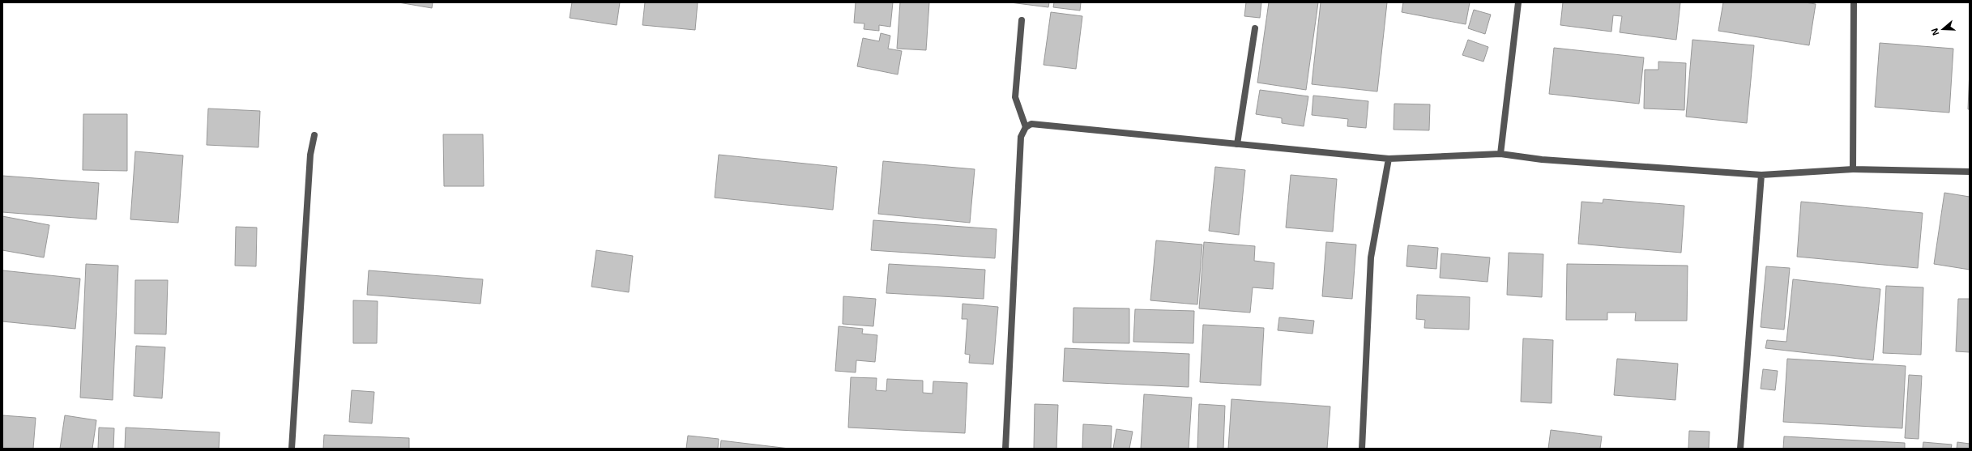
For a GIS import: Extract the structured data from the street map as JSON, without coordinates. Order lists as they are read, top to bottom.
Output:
{
  "north": "left"
}
